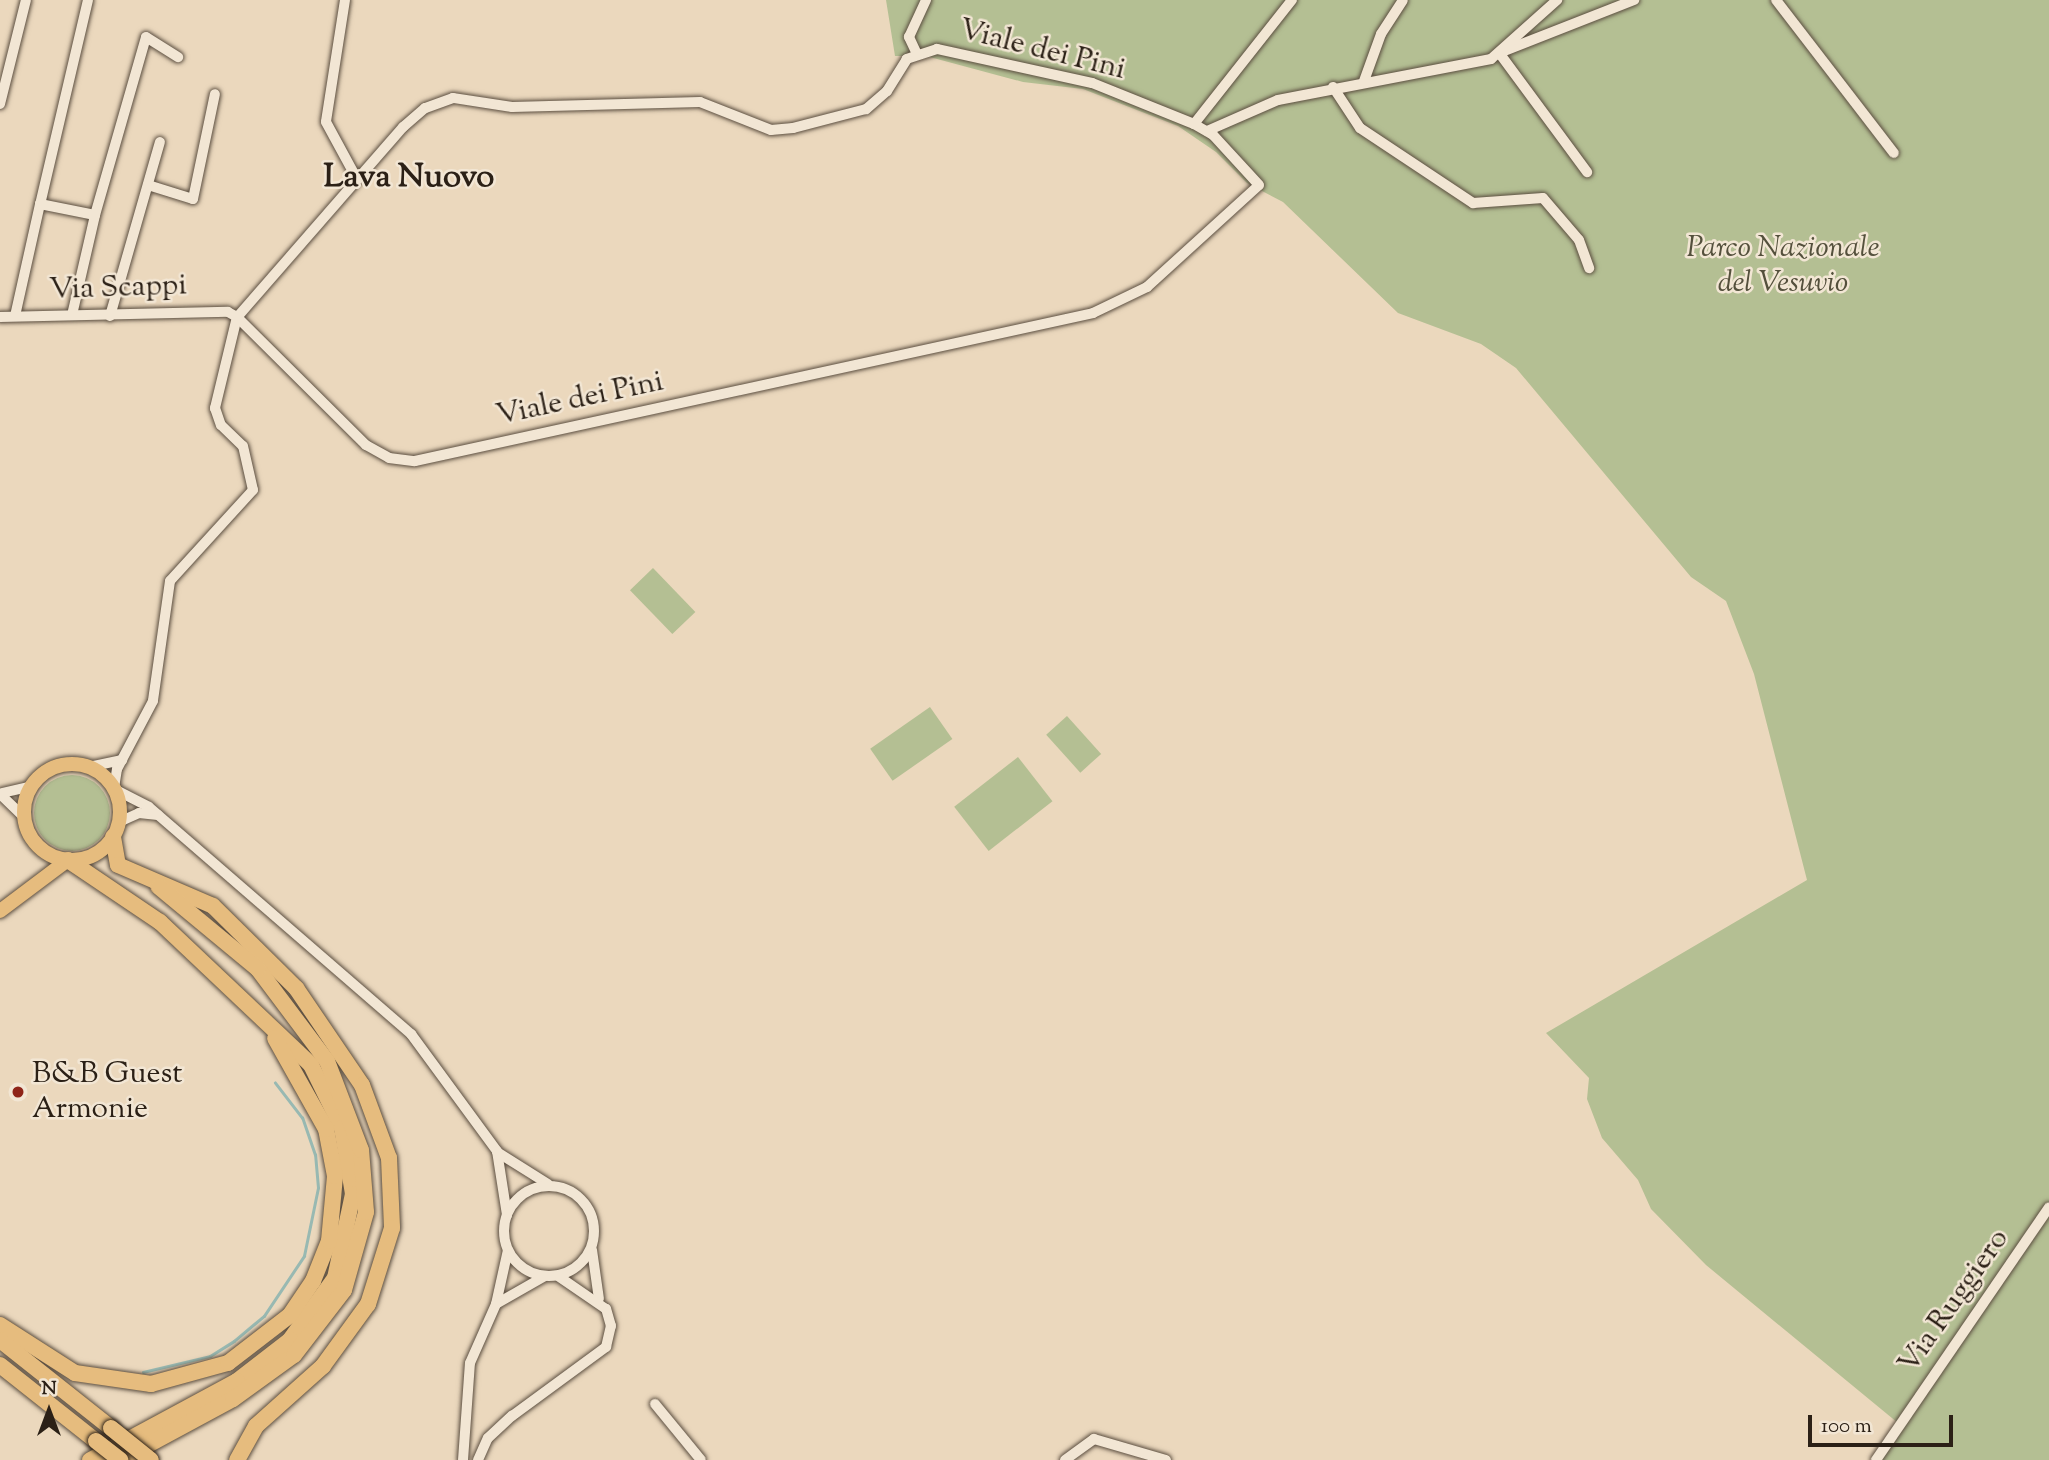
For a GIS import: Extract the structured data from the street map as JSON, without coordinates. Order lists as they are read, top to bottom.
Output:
{
  "streets": {
    "street": ["Viale dei Pini", "Via Scappi", "Via Ruggiero"]
  },
  "crossings": [
    ["Viale dei Pini", "Via Scappi"]
  ],
  "districts": ["Lava Nuovo"],
  "parks": ["Parco Nazionale del Vesuvio"],
  "places": ["B&B Guest Armonie"],
  "scale_bar": "100 m",
  "north": "top"
}
